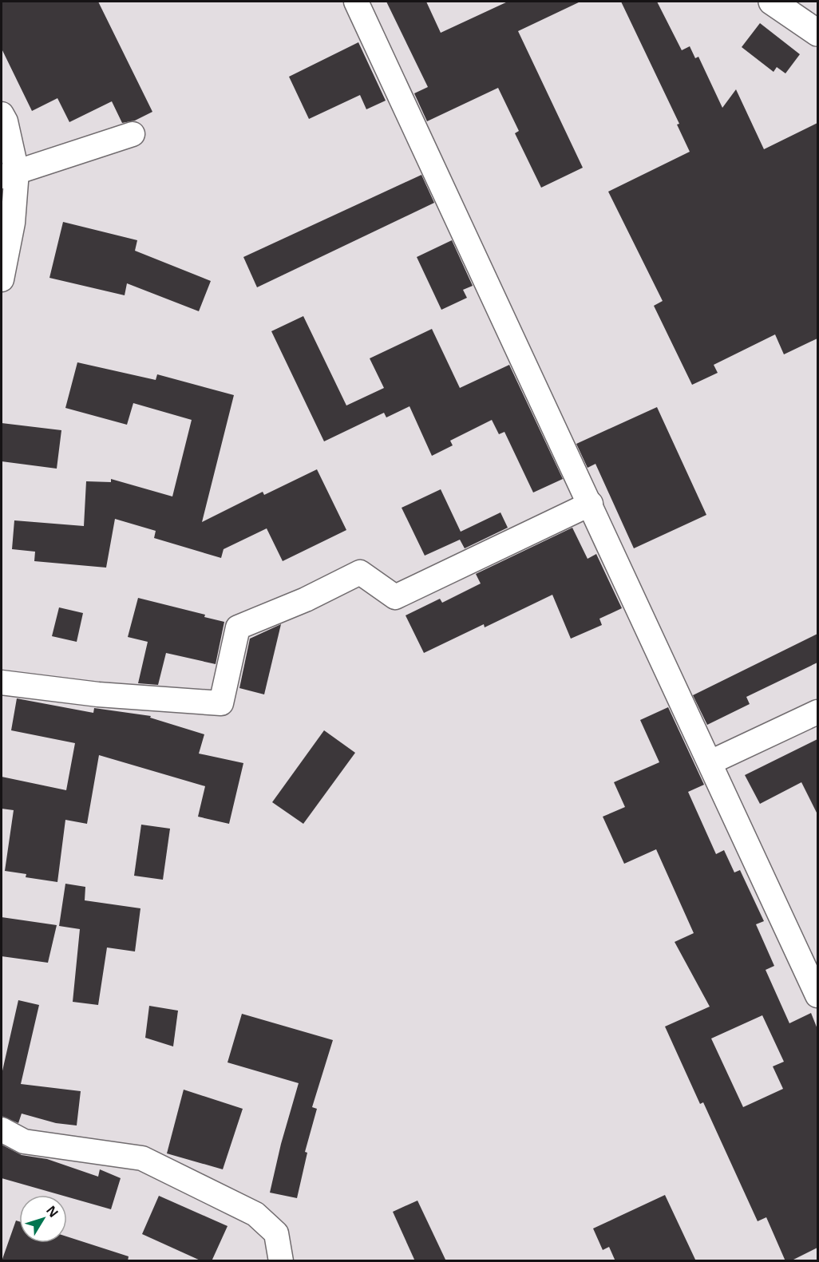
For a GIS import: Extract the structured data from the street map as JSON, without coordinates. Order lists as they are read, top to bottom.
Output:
{
  "north": "top right"
}
